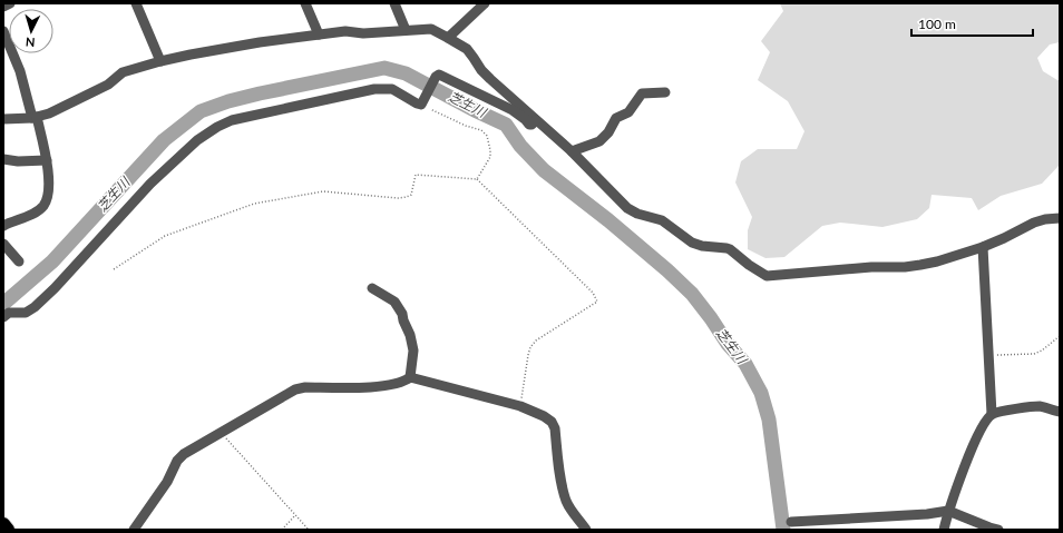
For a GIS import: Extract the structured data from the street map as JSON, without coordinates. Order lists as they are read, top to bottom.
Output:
{
  "water": ["芝生川"],
  "scale_bar": "100 m",
  "north": "bottom"
}
